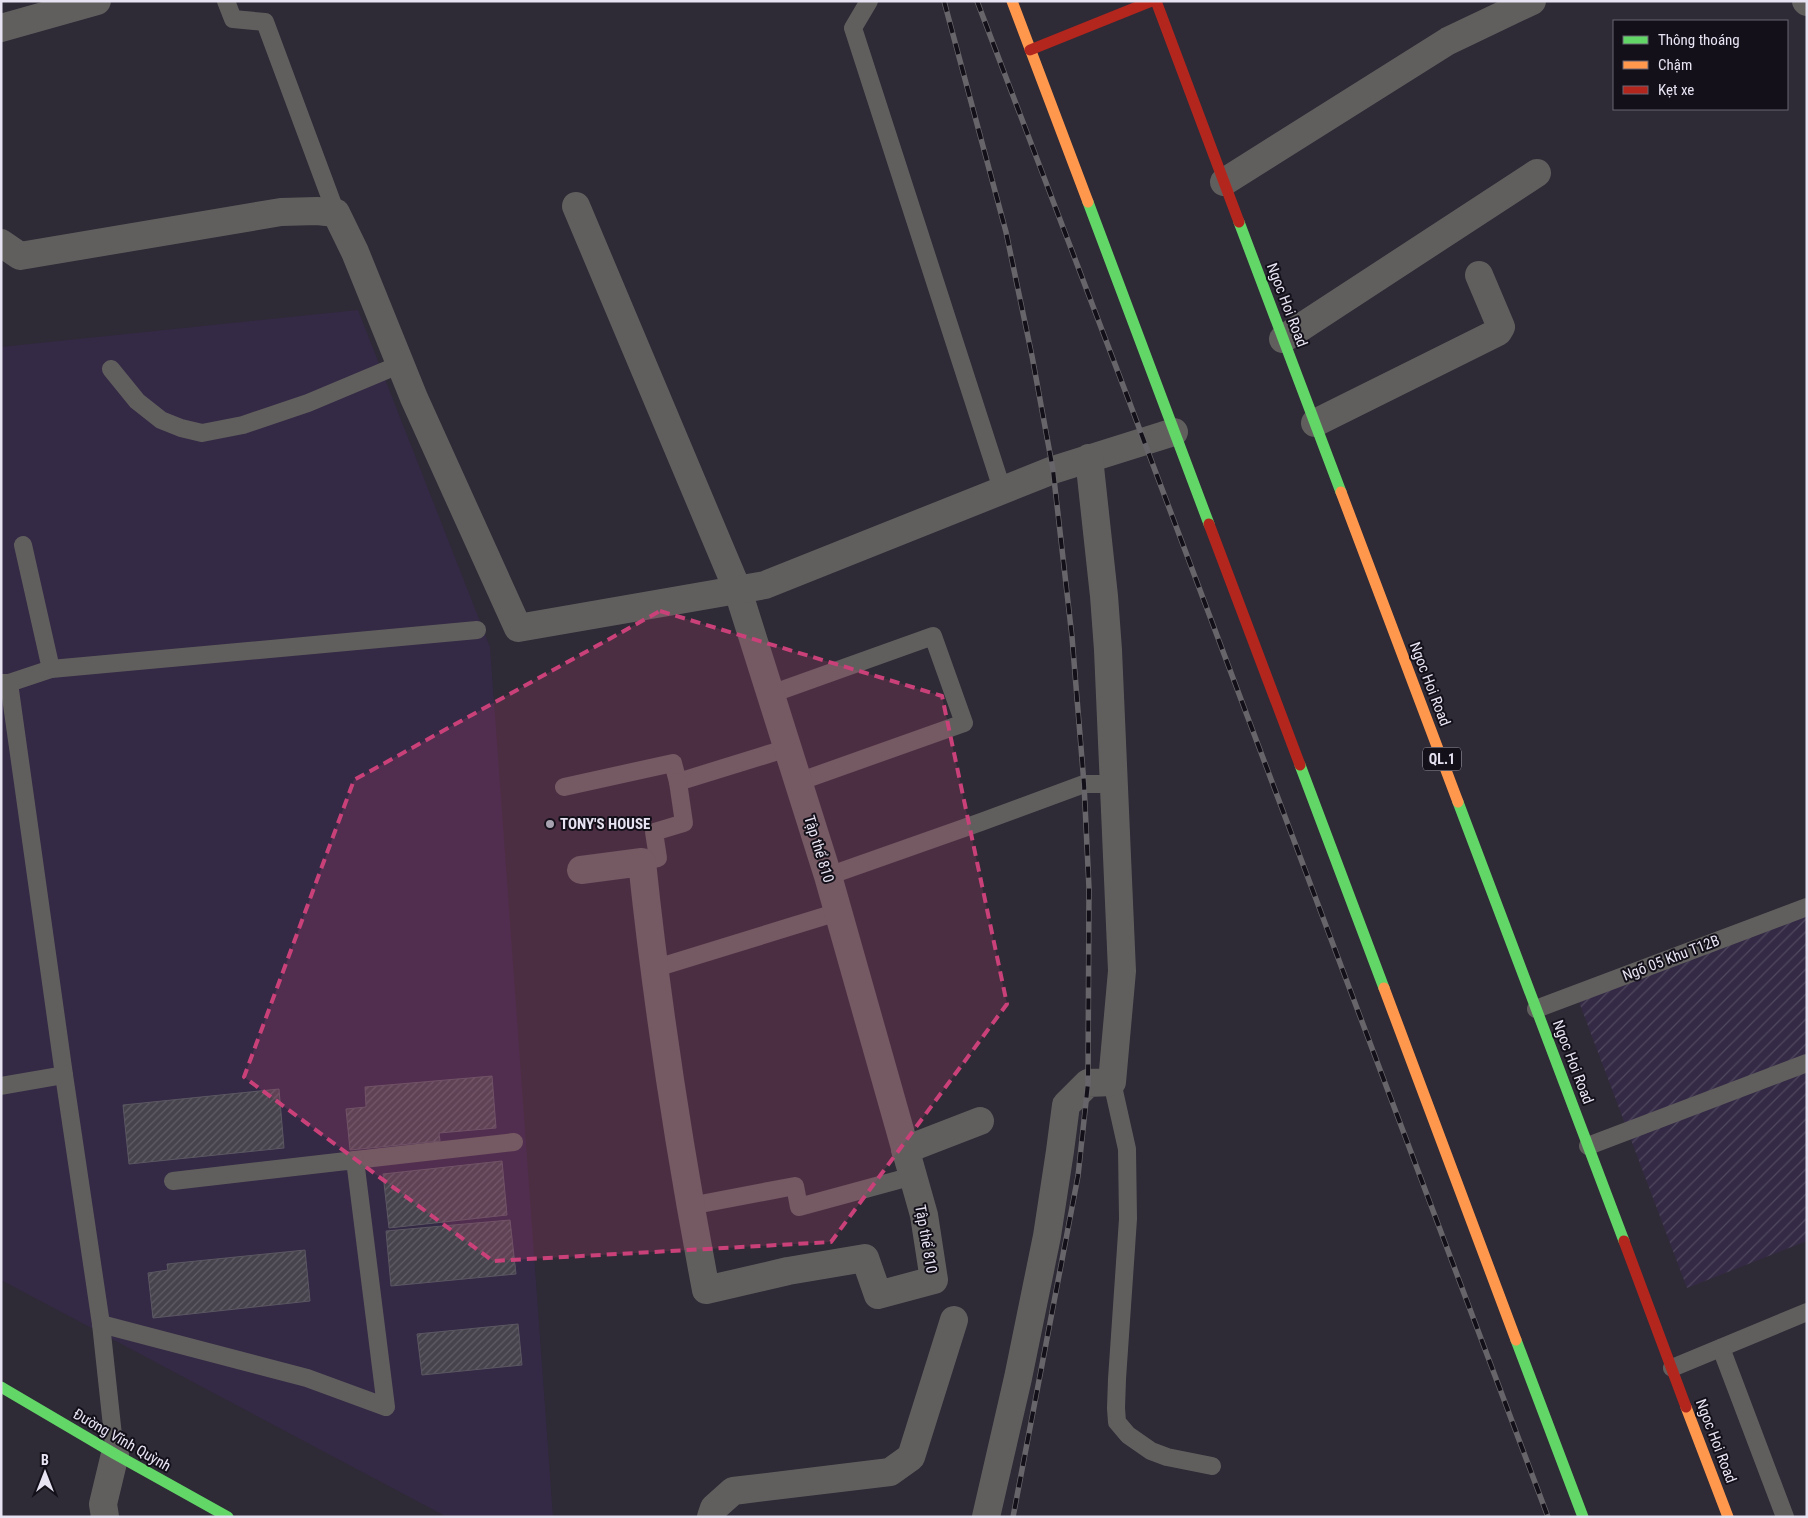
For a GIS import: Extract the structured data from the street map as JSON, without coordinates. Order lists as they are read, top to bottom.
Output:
{
  "streets": {
    "main road": ["Ngoc Hoi Road", "QL.1", "Đường Vĩnh Quỳnh"],
    "street": ["Tập thể 810"],
    "lane": ["Ngõ 05 Khu T12B"]
  },
  "crossings": [
    ["Ngoc Hoi Road", "Ngõ 05 Khu T12B"]
  ],
  "places": ["TONY'S HOUSE"],
  "legend": ["Thông thoáng", "Chậm", "Kẹt xe"],
  "north": "top"
}
